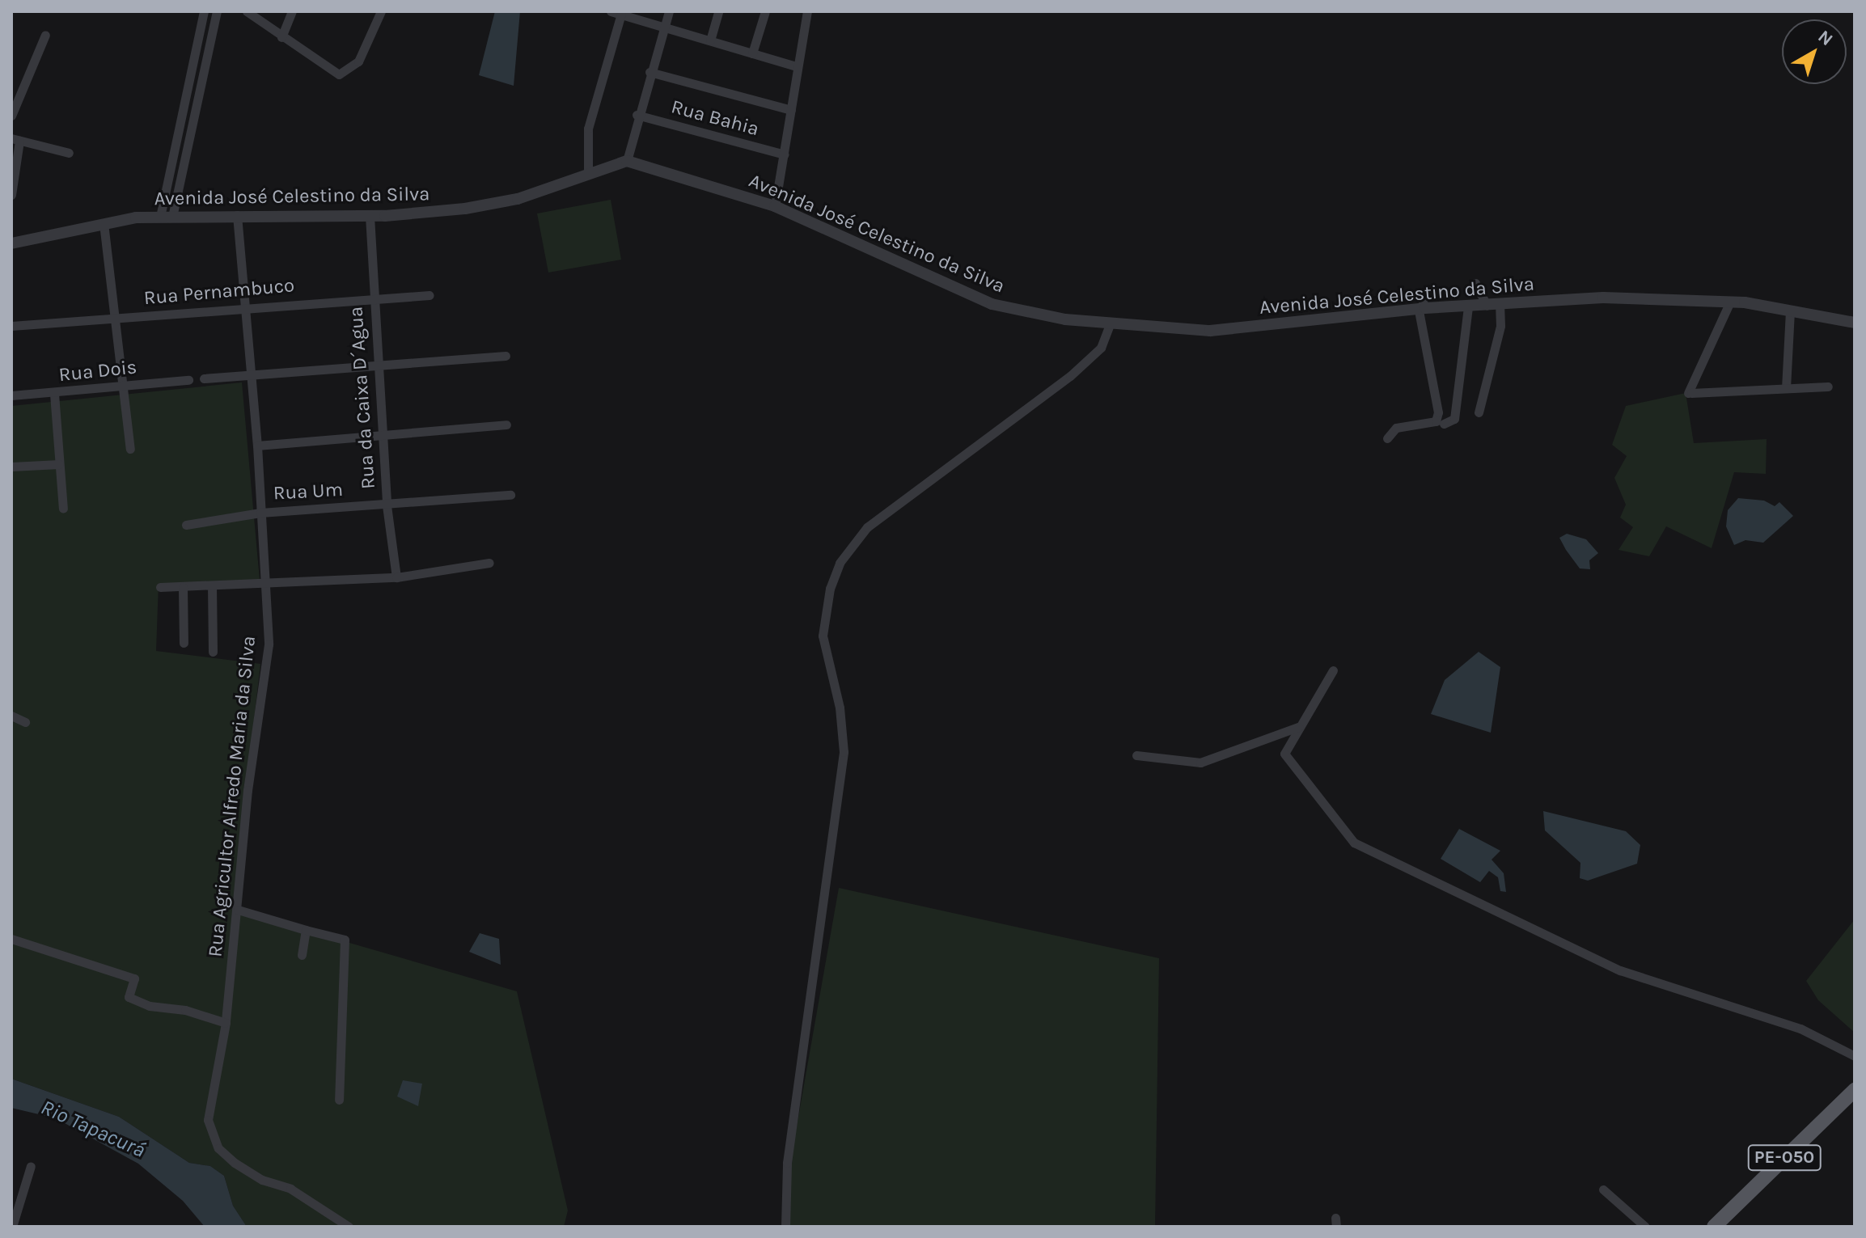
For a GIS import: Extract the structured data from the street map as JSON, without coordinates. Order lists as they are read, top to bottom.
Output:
{
  "streets": {
    "main road": ["PE-050"],
    "street": [
      "Rua Bahia",
      "Avenida José Celestino da Silva",
      "Rua Pernambuco",
      "Rua Dois",
      "Rua da Caixa D´Agua",
      "Rua Um",
      "Rua Agricultor Alfredo Maria da Silva"
    ]
  },
  "crossings": [
    ["Avenida José Celestino da Silva", "Rua da Caixa D´Agua"],
    ["Avenida José Celestino da Silva", "Rua Agricultor Alfredo Maria da Silva"],
    ["Rua Pernambuco", "Rua da Caixa D´Agua"],
    ["Rua Pernambuco", "Rua Agricultor Alfredo Maria da Silva"],
    ["Rua da Caixa D´Agua", "Rua Um"],
    ["Rua Um", "Rua Agricultor Alfredo Maria da Silva"]
  ],
  "water": ["Rio Tapacurá"],
  "north": "top right"
}
